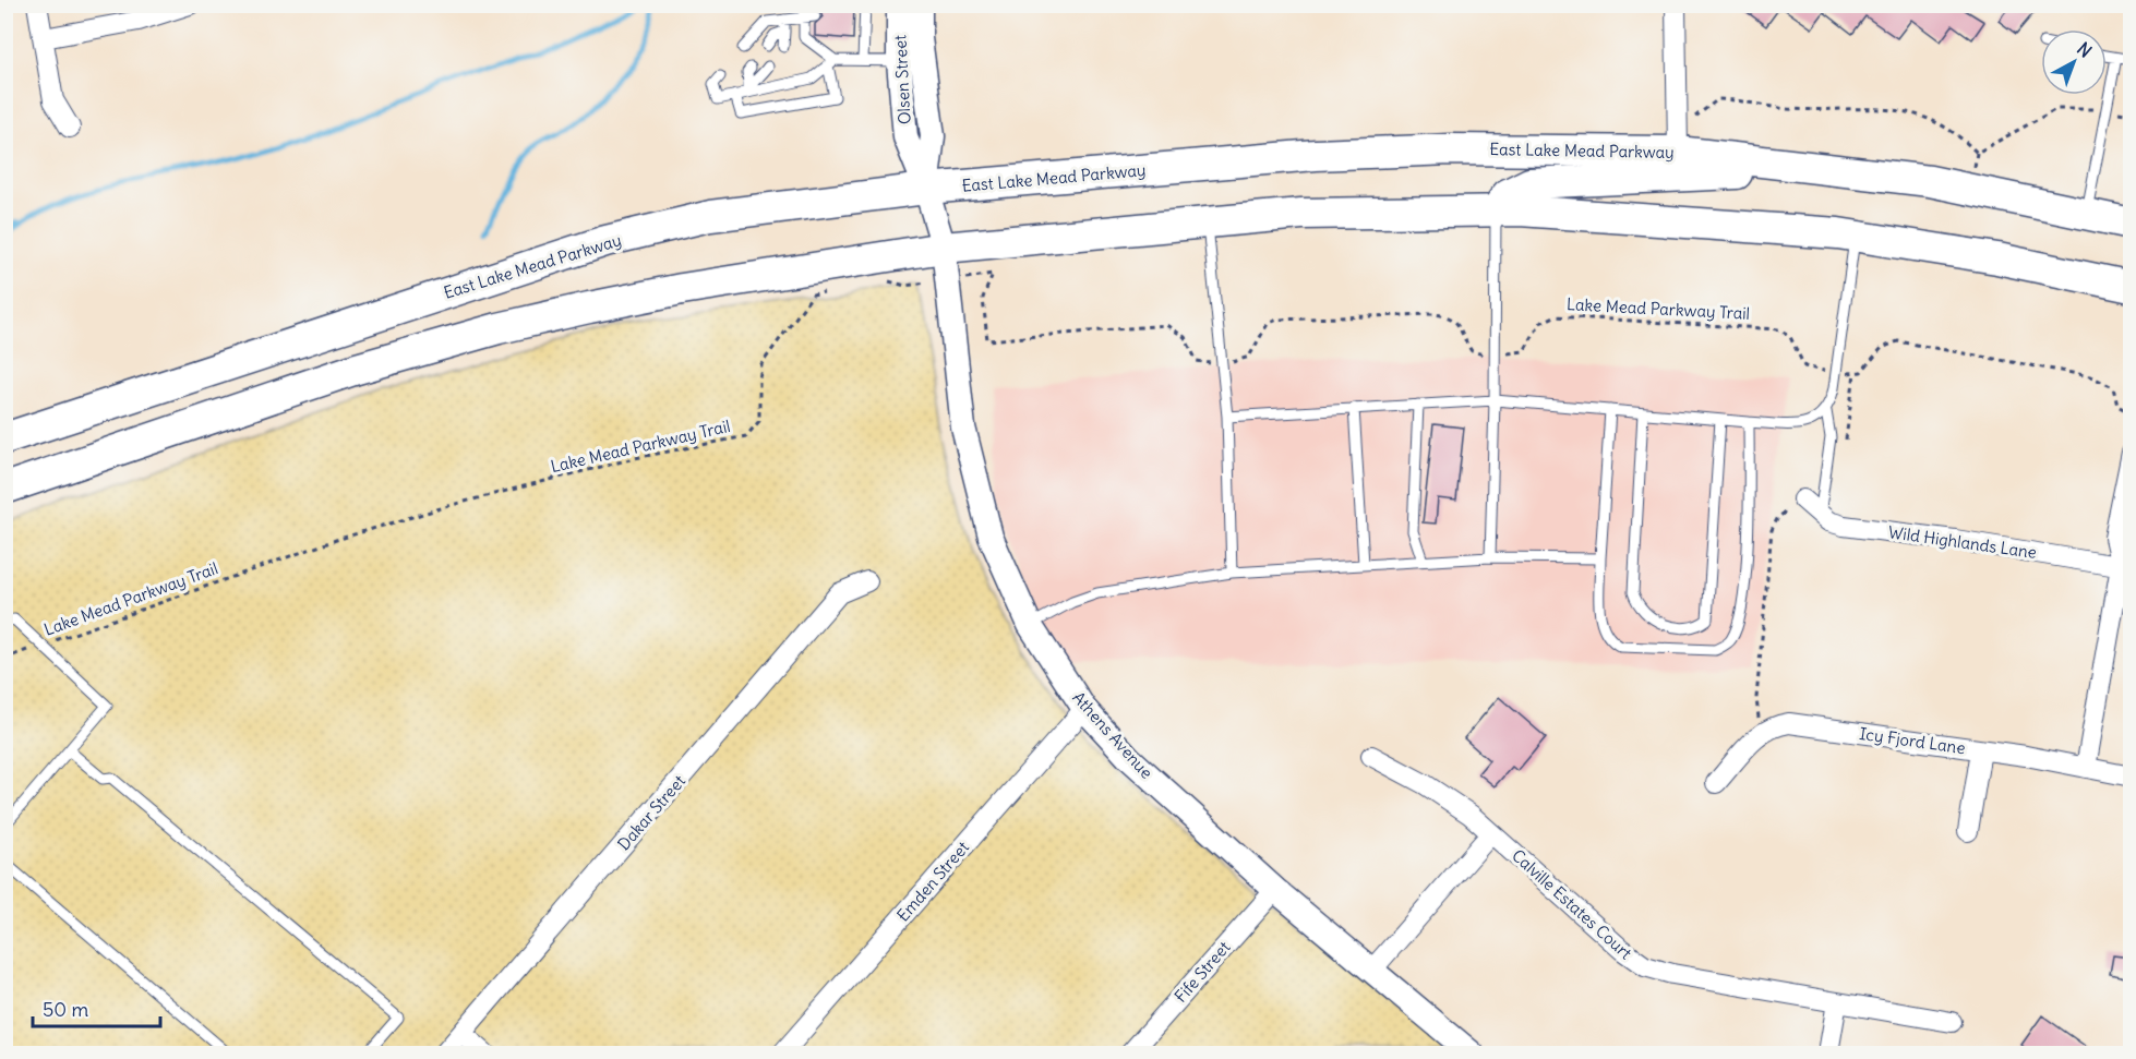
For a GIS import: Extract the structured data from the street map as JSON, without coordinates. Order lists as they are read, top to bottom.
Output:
{
  "streets": {
    "main road": ["East Lake Mead Parkway"],
    "street": [
      "Olsen Street",
      "Wild Highlands Lane",
      "Athens Avenue",
      "Icy Fjord Lane",
      "Dakar Street",
      "Emden Street",
      "Calville Estates Court",
      "Fife Street"
    ],
    "path": ["Lake Mead Parkway Trail"]
  },
  "crossings": [
    ["Olsen Street", "East Lake Mead Parkway"],
    ["Olsen Street", "Athens Avenue"],
    ["Athens Avenue", "Emden Street"],
    ["Athens Avenue", "Fife Street"]
  ],
  "scale_bar": "50 m",
  "north": "top right"
}
